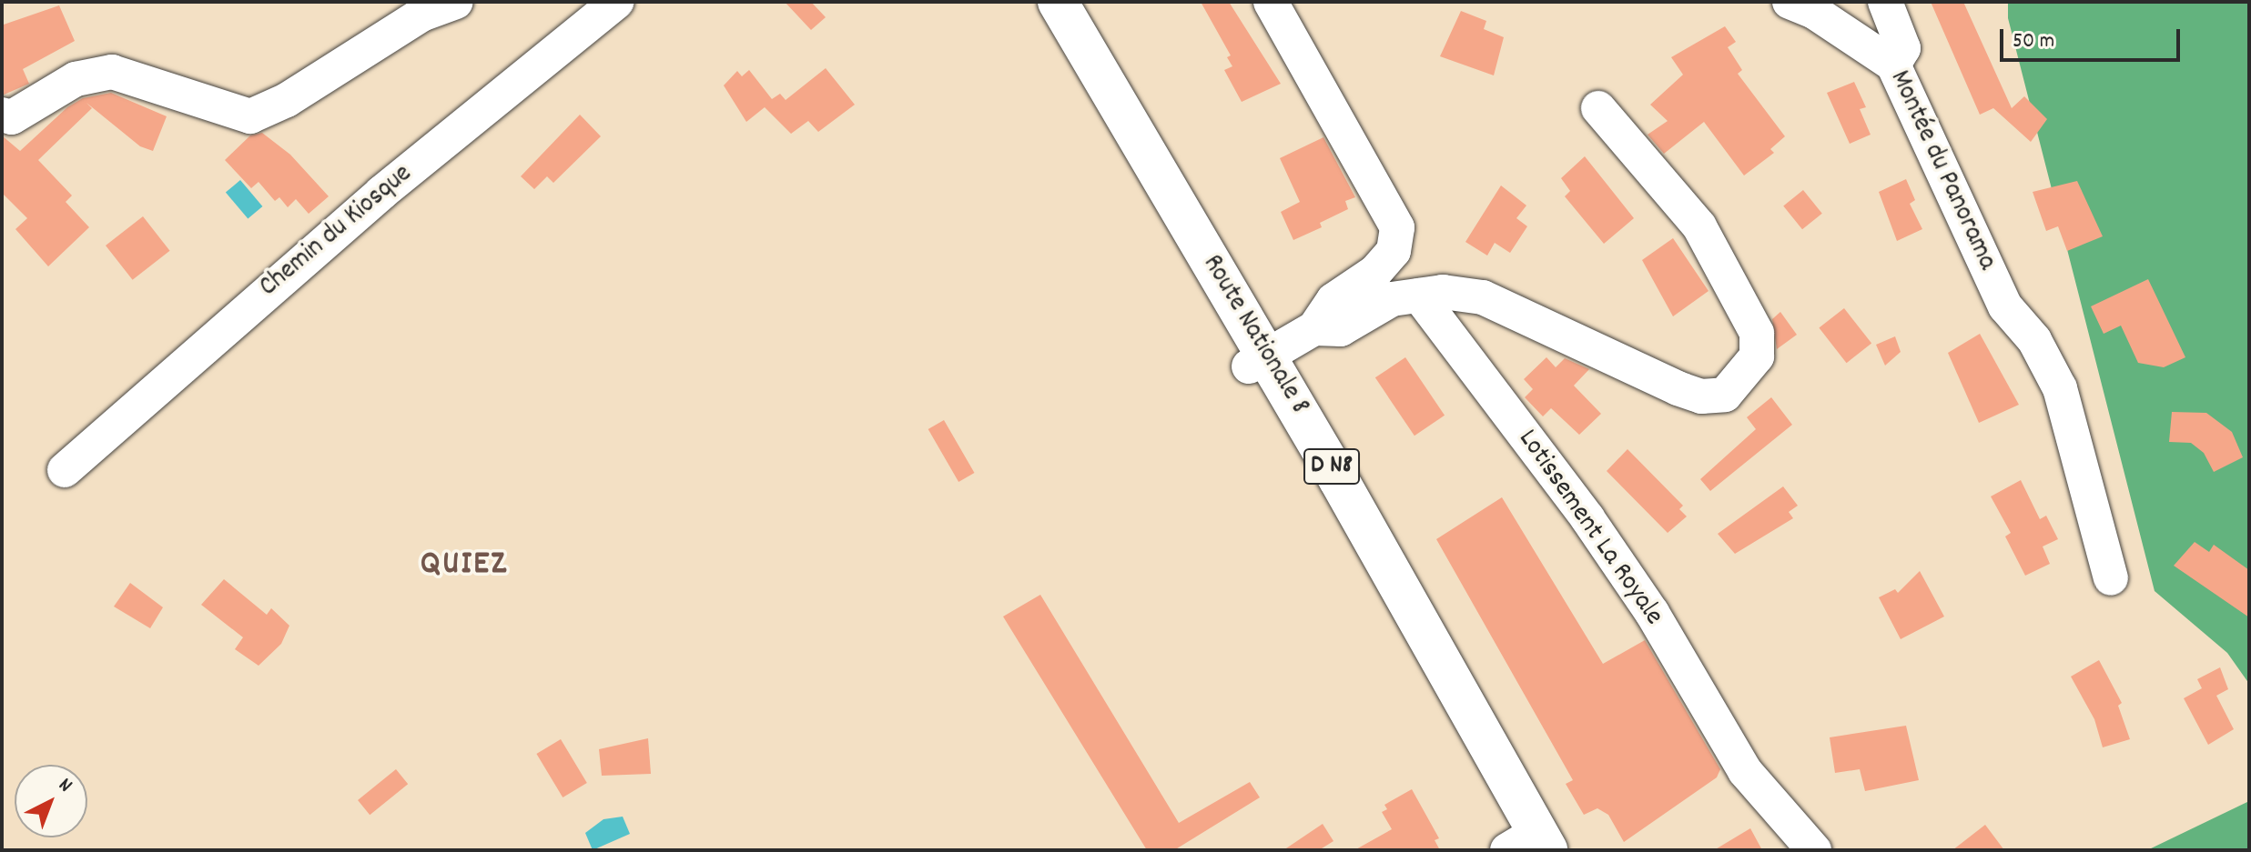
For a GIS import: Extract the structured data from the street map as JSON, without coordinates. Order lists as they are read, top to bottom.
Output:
{
  "streets": {
    "main road": ["Route Nationale 8", "D N8"],
    "street": ["Montée du Panorama", "Chemin du Kiosque", "Lotissement La Royale"]
  },
  "districts": ["QUIEZ"],
  "scale_bar": "50 m",
  "north": "top right"
}
